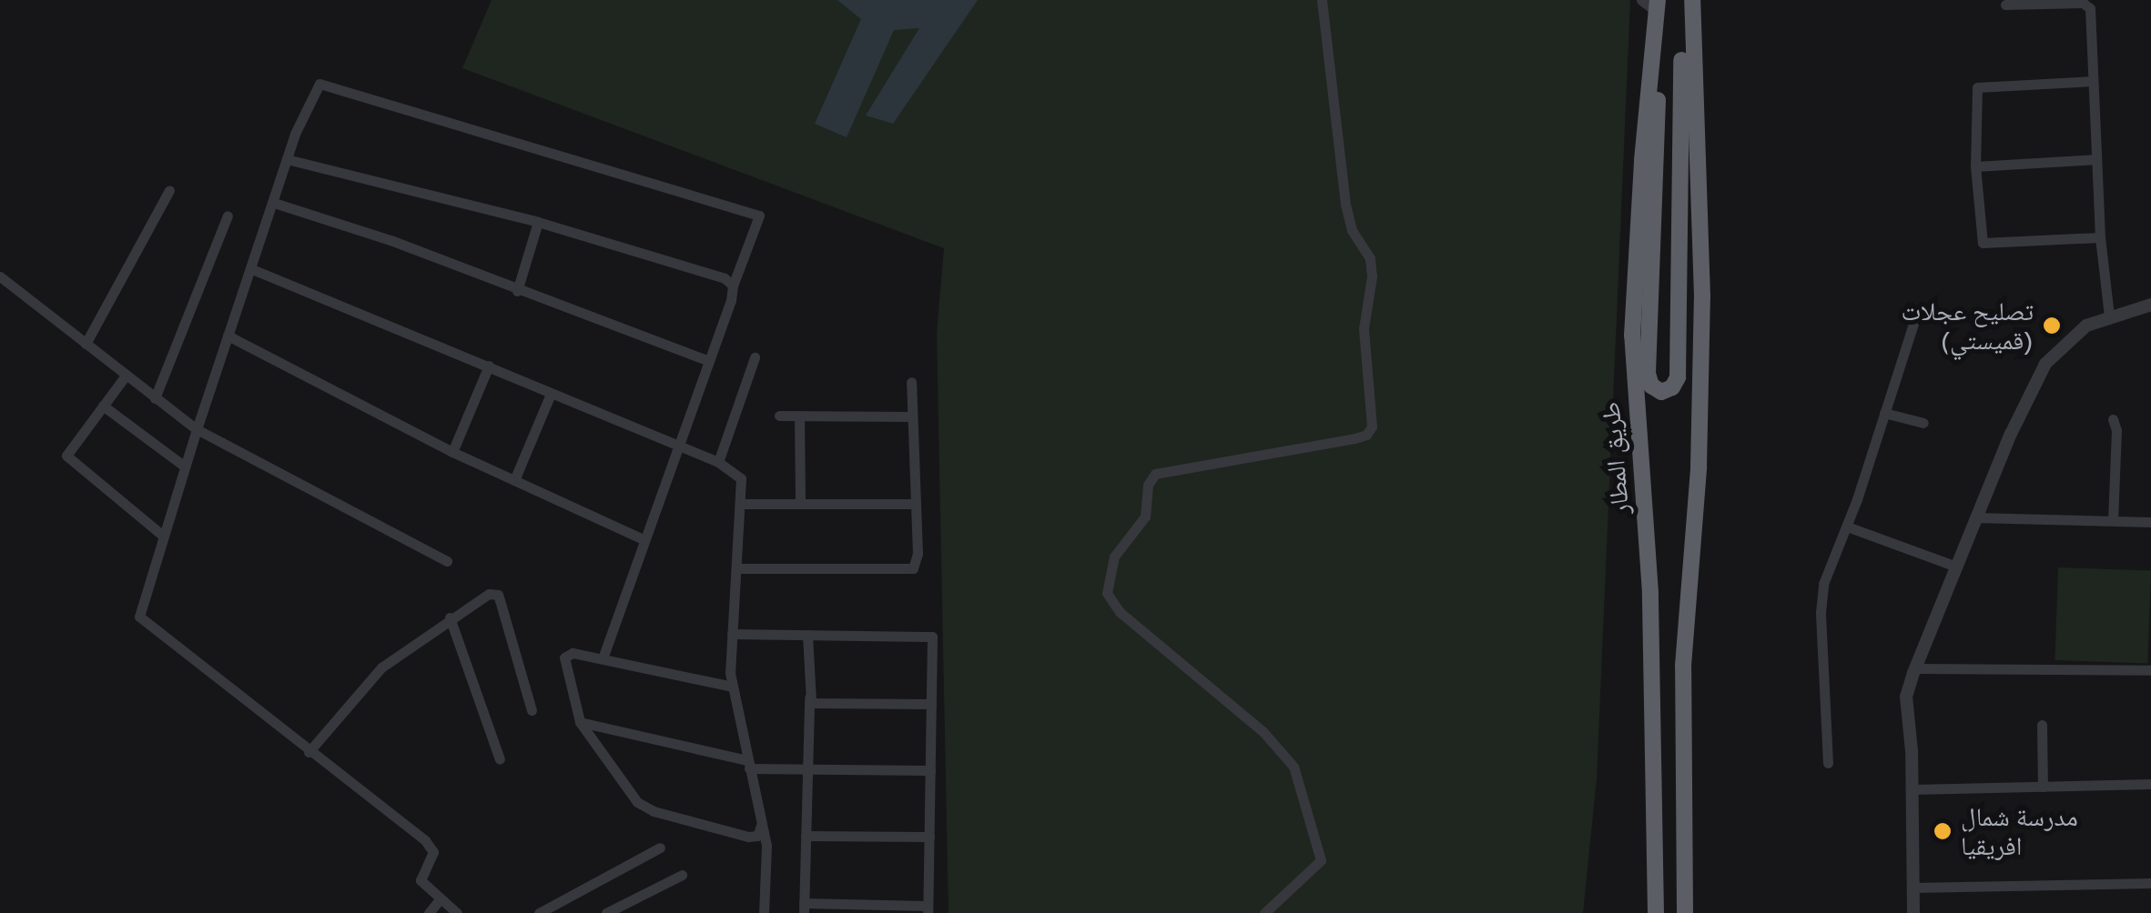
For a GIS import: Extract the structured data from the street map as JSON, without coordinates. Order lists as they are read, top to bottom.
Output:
{
  "streets": {
    "highway": ["طريق المطار"]
  },
  "places": ["تصليح عجلات (قميستي)", "مدرسة شمال افريقيا"]
}
